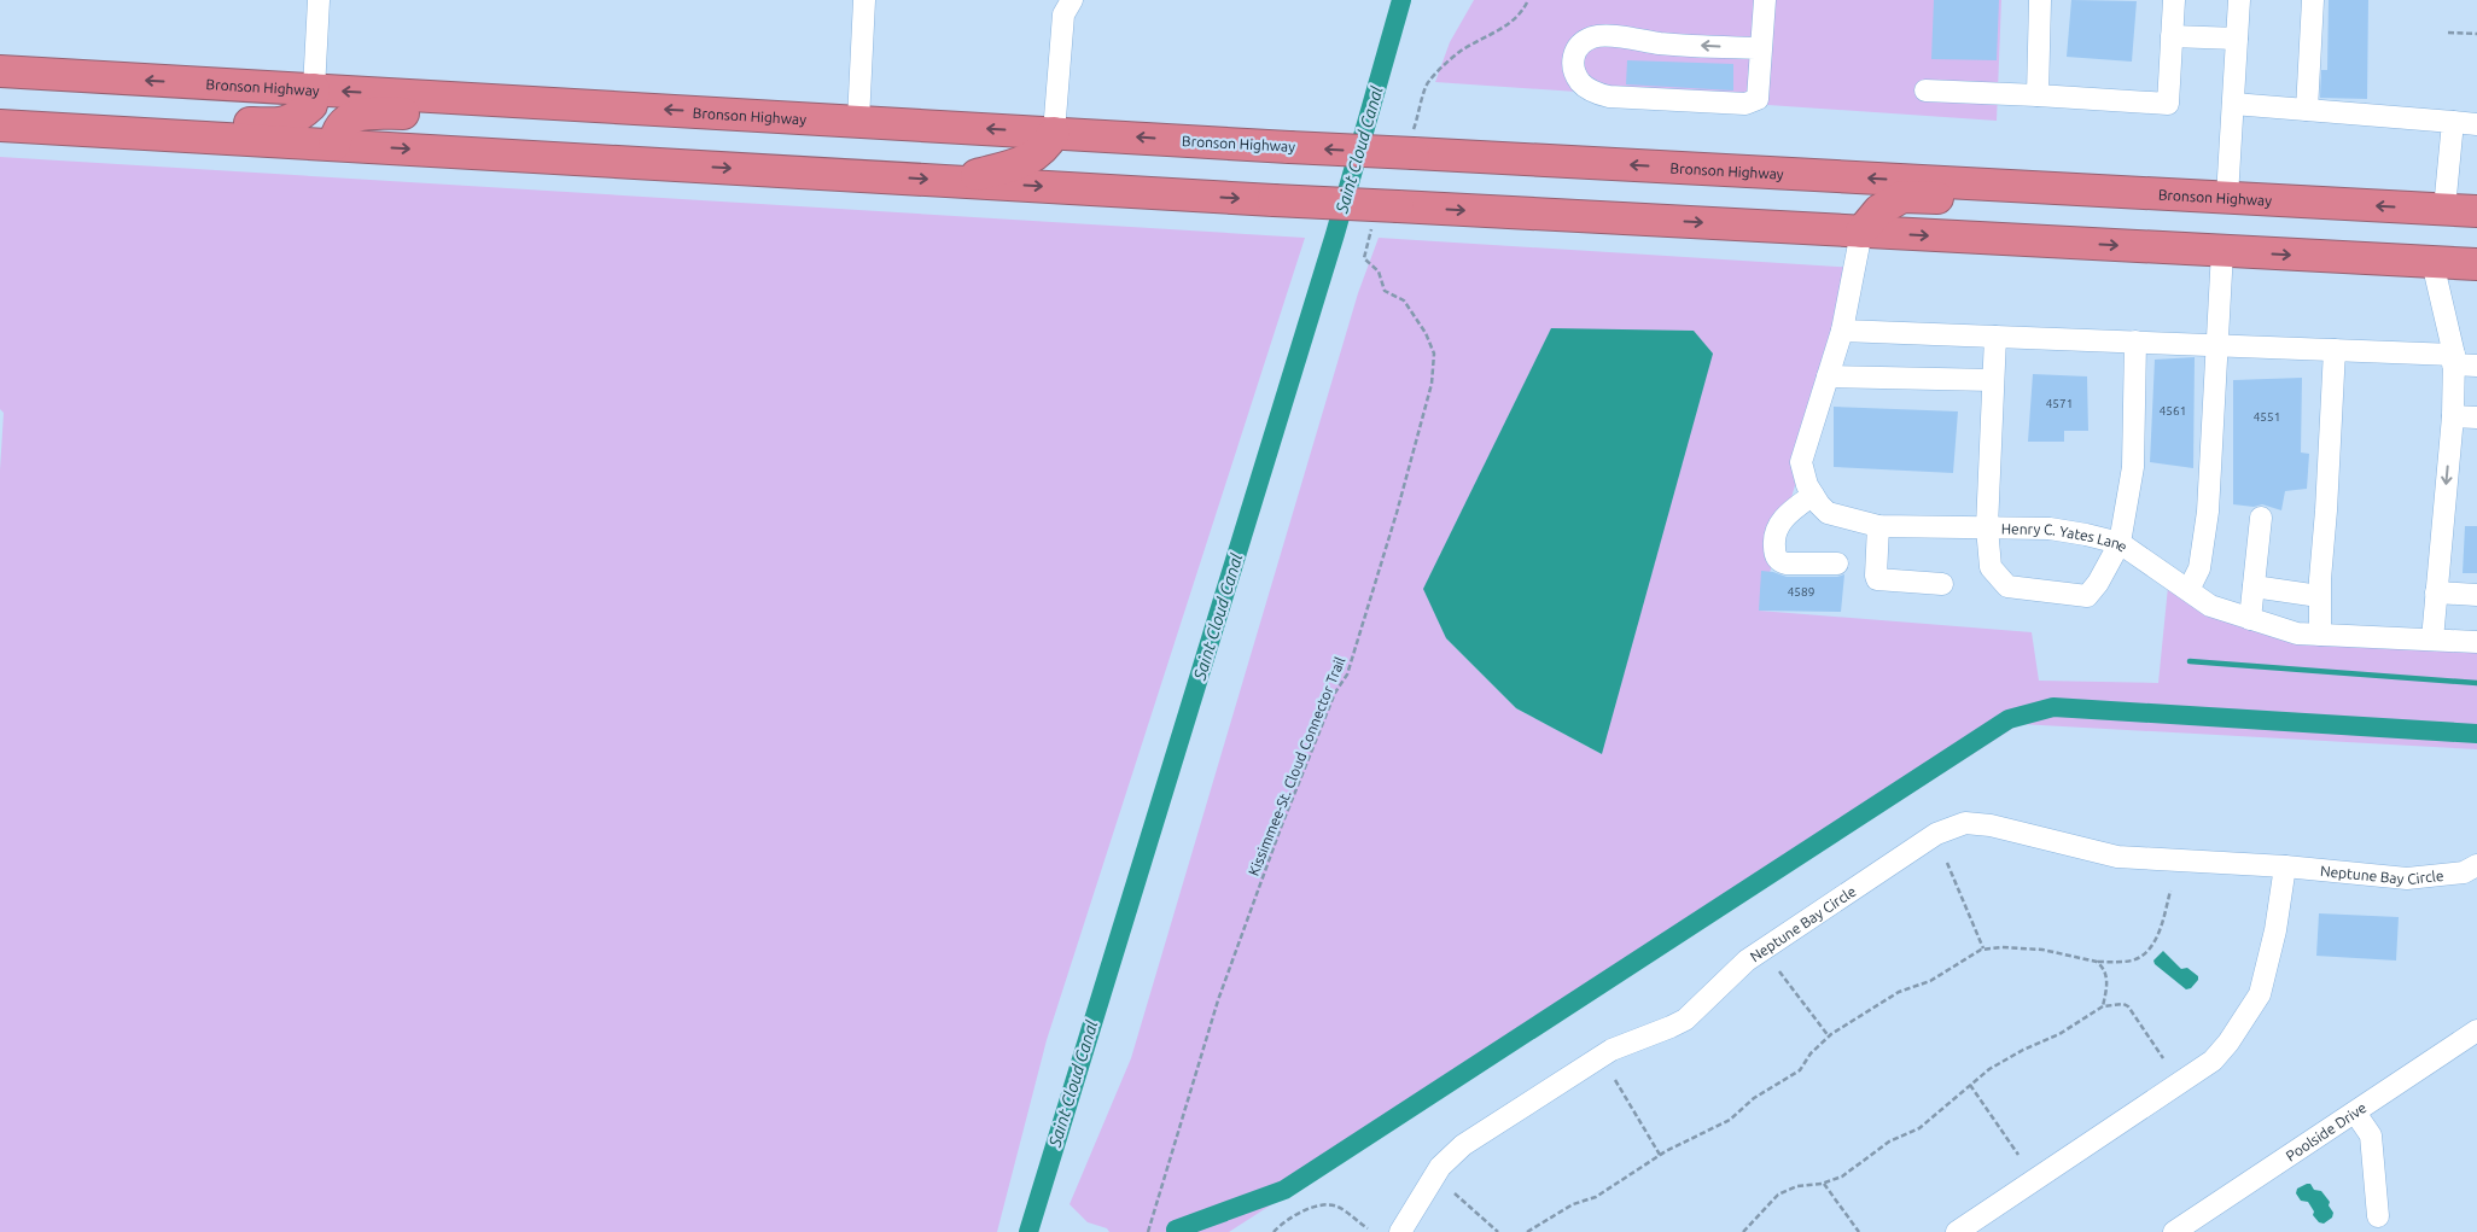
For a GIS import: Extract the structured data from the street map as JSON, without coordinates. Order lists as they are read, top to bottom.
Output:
{
  "streets": {
    "highway": ["Bronson Highway"],
    "street": ["Henry C. Yates Lane", "Neptune Bay Circle", "Poolside Drive"],
    "path": ["Kissimmee-St. Cloud Connector Trail"]
  },
  "water": ["Saint Cloud Canal"],
  "house_numbers": [
    "4571",
    "4561",
    "4551",
    "4589"
  ]
}
